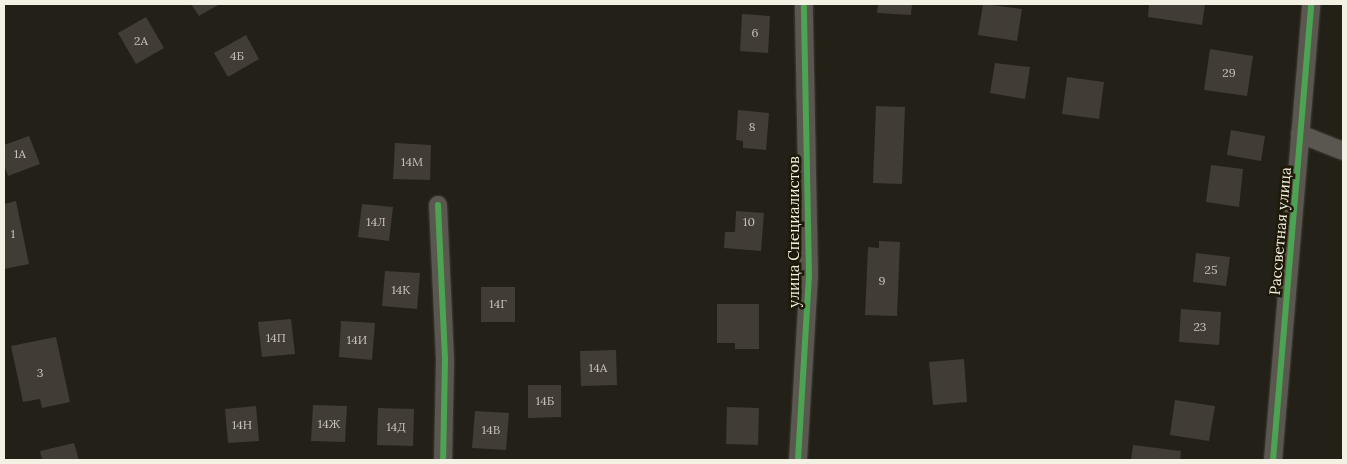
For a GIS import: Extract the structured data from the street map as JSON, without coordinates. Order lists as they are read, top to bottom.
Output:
{
  "streets": {
    "street": ["Рассветная улица", "улица Специалистов"]
  },
  "house_numbers": [
    "6",
    "2А",
    "4Б",
    "29",
    "8",
    "1А",
    "14М",
    "14Л",
    "10",
    "1",
    "25",
    "9",
    "14К",
    "14Г",
    "23",
    "14П",
    "14И",
    "14А",
    "3",
    "14Б",
    "14Ж",
    "14Н",
    "14Д",
    "14В"
  ]
}
